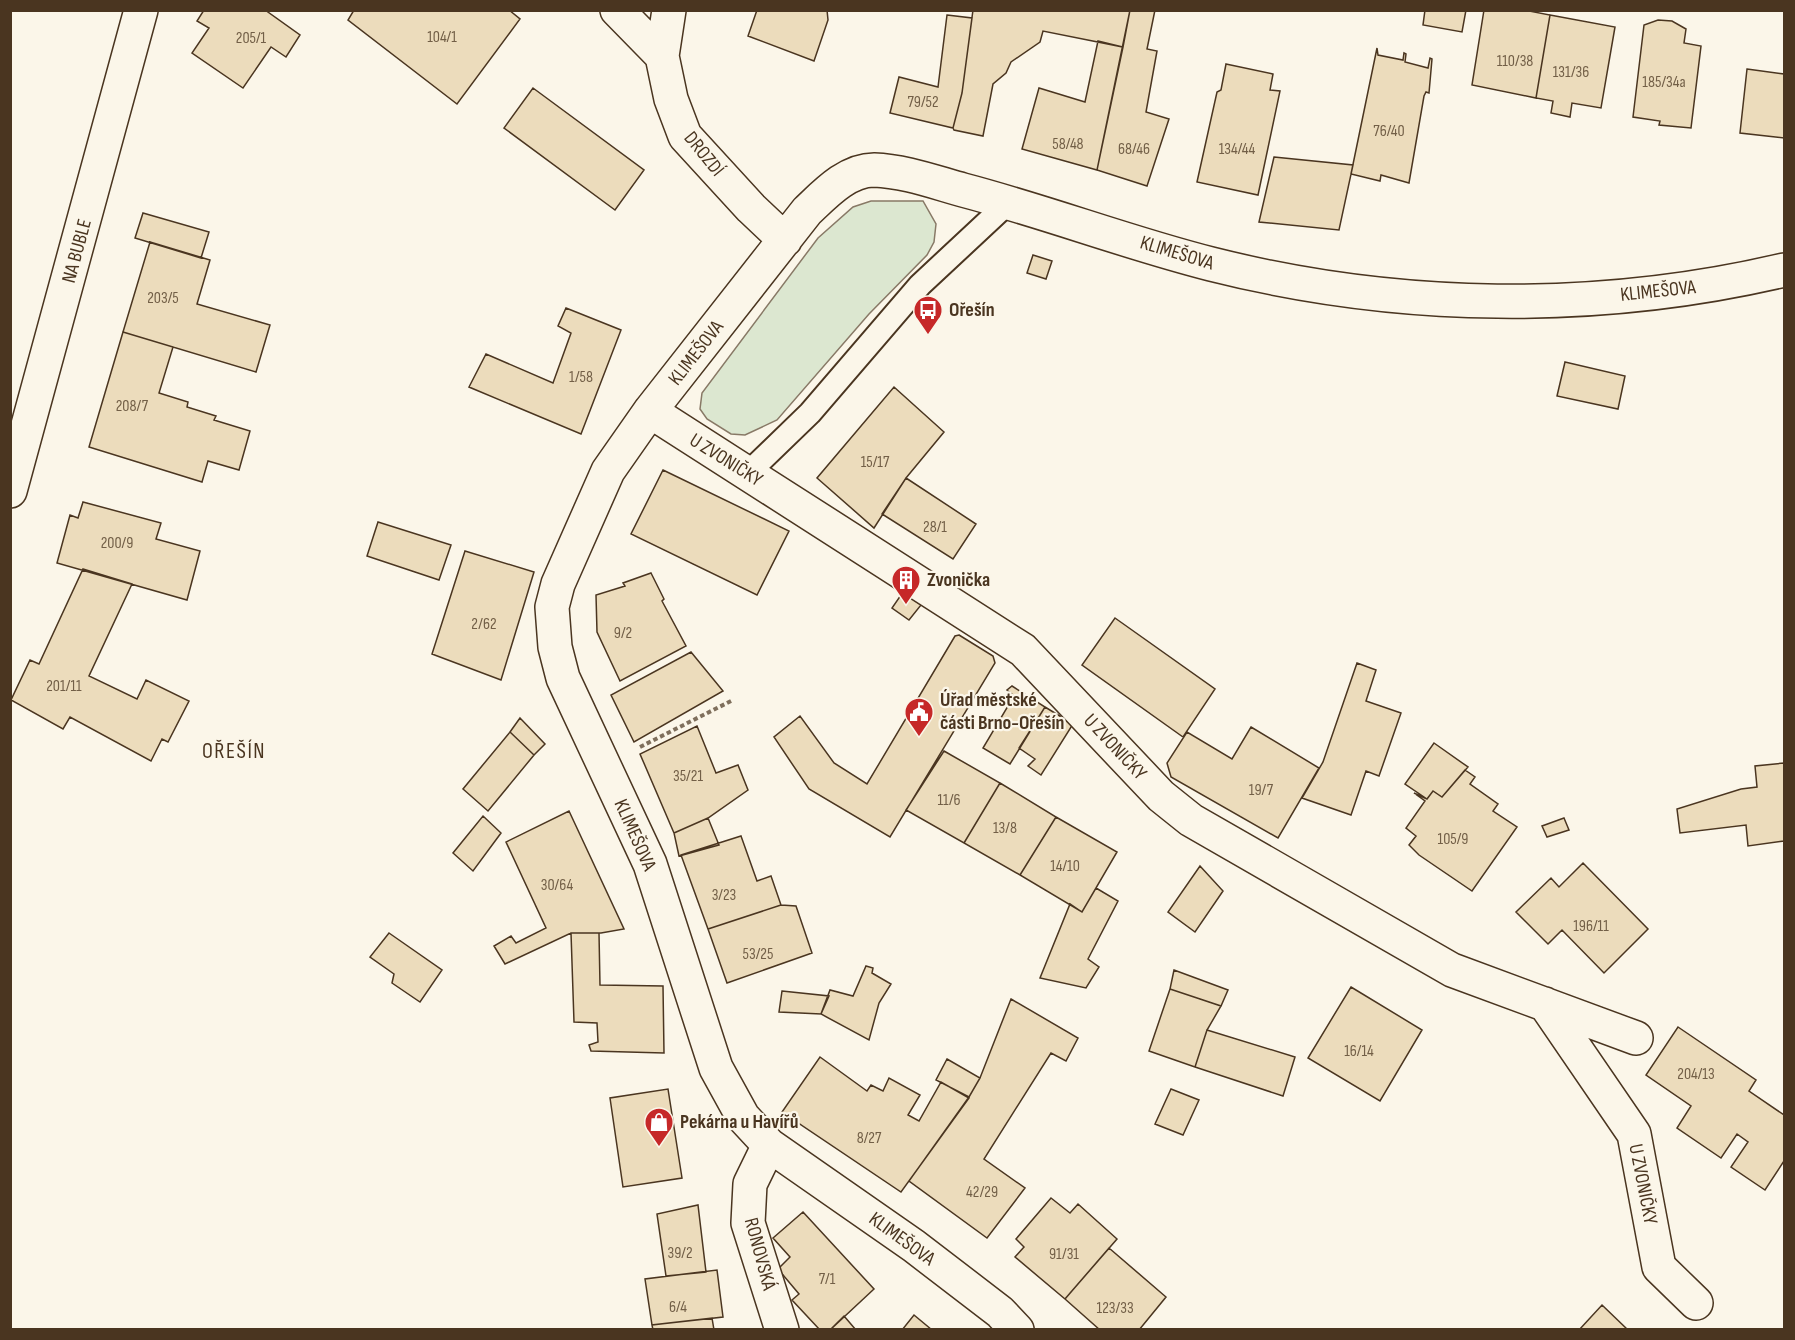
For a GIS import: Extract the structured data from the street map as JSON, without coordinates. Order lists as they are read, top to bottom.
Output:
{
  "streets": {
    "street": [
      "DROZDÍ",
      "NA BUBLE",
      "KLIMEŠOVA",
      "U ZVONIČKY",
      "RONOVSKÁ"
    ]
  },
  "crossings": [
    ["DROZDÍ", "KLIMEŠOVA"],
    ["KLIMEŠOVA", "U ZVONIČKY"],
    ["KLIMEŠOVA", "RONOVSKÁ"]
  ],
  "districts": ["OŘEŠÍN"],
  "places": {
    "bus stop": ["Ořešín"],
    "building": ["Zvonička"],
    "public building": ["Úřad městské části Brno-Ořešín"],
    "shop": ["Pekárna u Havířů"]
  },
  "house_numbers": [
    "104/1",
    "205/1",
    "110/38",
    "131/36",
    "185/34a",
    "79/52",
    "76/40",
    "58/48",
    "68/46",
    "134/44",
    "203/5",
    "1/58",
    "208/7",
    "15/17",
    "28/1",
    "200/9",
    "2/62",
    "9/2",
    "201/11",
    "35/21",
    "19/7",
    "11/6",
    "13/8",
    "105/9",
    "14/10",
    "30/64",
    "3/23",
    "196/11",
    "53/25",
    "16/14",
    "204/13",
    "8/27",
    "42/29",
    "39/2",
    "91/31",
    "7/1",
    "6/4",
    "123/33"
  ]
}
